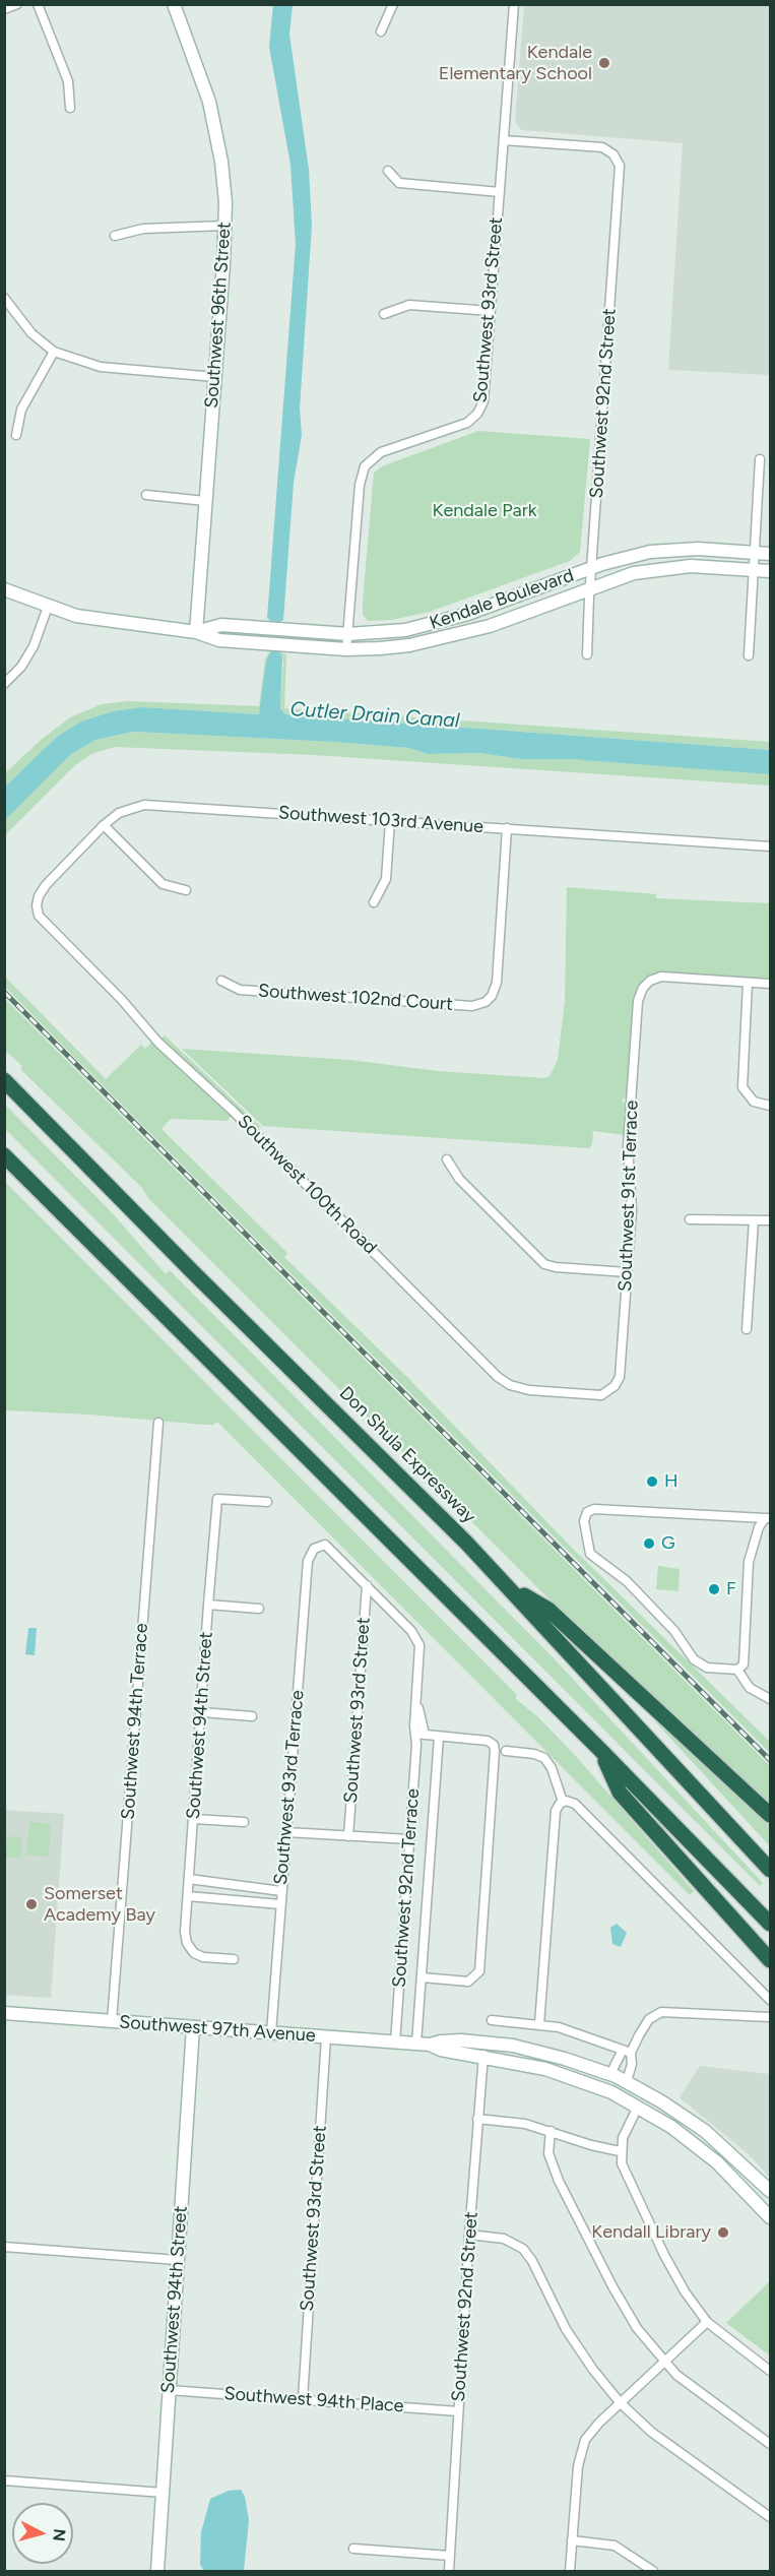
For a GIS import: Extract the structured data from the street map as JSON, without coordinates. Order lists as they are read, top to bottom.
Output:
{
  "streets": {
    "highway": ["Don Shula Expressway"],
    "street": [
      "Southwest 93rd Street",
      "Southwest 96th Street",
      "Southwest 92nd Street",
      "Kendale Boulevard",
      "Southwest 103rd Avenue",
      "Southwest 102nd Court",
      "Southwest 100th Road",
      "Southwest 91st Terrace",
      "Southwest 94th Terrace",
      "Southwest 94th Street",
      "Southwest 93rd Terrace",
      "Southwest 92nd Terrace",
      "Southwest 97th Avenue",
      "Southwest 94th Place"
    ]
  },
  "crossings": [
    ["Southwest 93rd Street", "Southwest 92nd Street"],
    ["Southwest 93rd Street", "Kendale Boulevard"],
    ["Southwest 93rd Street", "Southwest 92nd Terrace"],
    ["Southwest 93rd Street", "Southwest 97th Avenue"],
    ["Southwest 93rd Street", "Southwest 94th Place"],
    ["Southwest 96th Street", "Kendale Boulevard"],
    ["Southwest 92nd Street", "Kendale Boulevard"],
    ["Southwest 92nd Street", "Southwest 97th Avenue"],
    ["Southwest 92nd Street", "Southwest 94th Place"],
    ["Southwest 103rd Avenue", "Southwest 102nd Court"],
    ["Southwest 103rd Avenue", "Southwest 100th Road"],
    ["Southwest 100th Road", "Southwest 91st Terrace"],
    ["Southwest 94th Terrace", "Southwest 97th Avenue"],
    ["Southwest 94th Street", "Southwest 97th Avenue"],
    ["Southwest 94th Street", "Southwest 94th Place"],
    ["Southwest 93rd Terrace", "Southwest 92nd Terrace"],
    ["Southwest 93rd Terrace", "Southwest 97th Avenue"],
    ["Southwest 92nd Terrace", "Southwest 97th Avenue"]
  ],
  "water": ["Cutler Drain Canal"],
  "parks": ["Kendale Park"],
  "places": [
    "Kendale Elementary School",
    "H",
    "G",
    "F",
    "Somerset Academy Bay",
    "Kendall Library"
  ],
  "north": "right"
}
